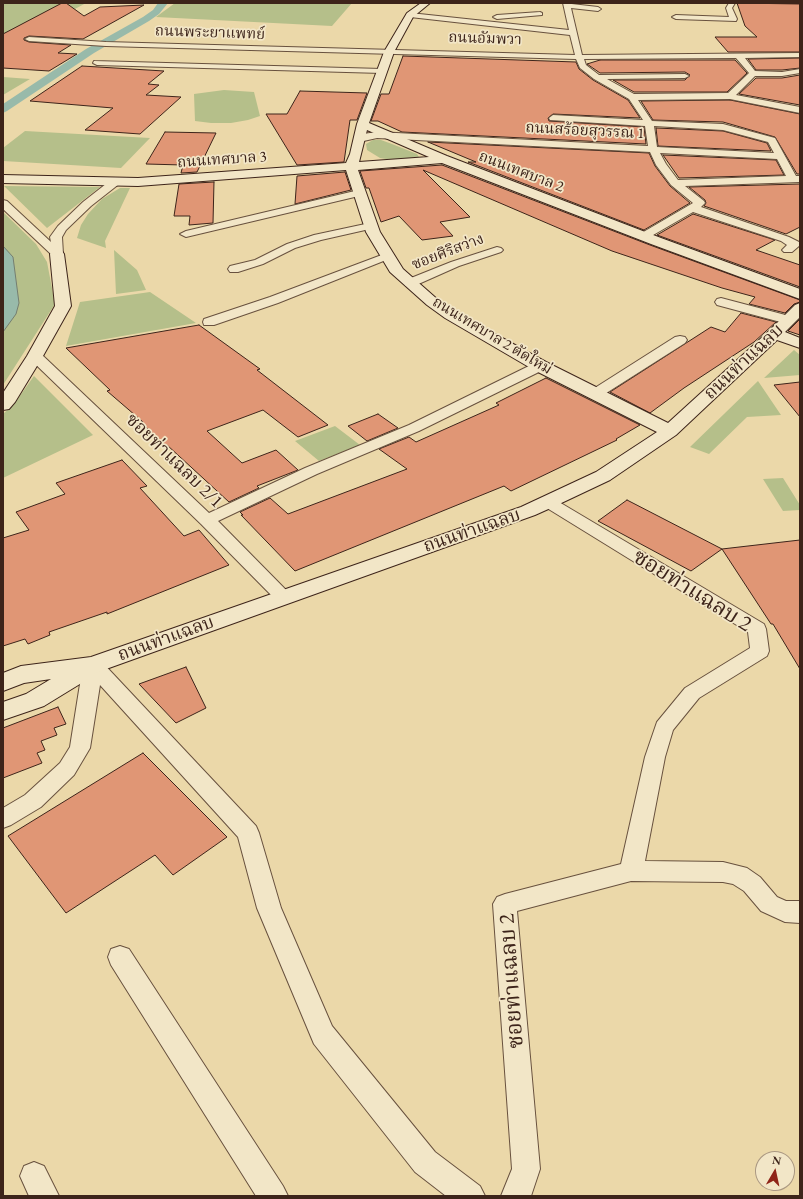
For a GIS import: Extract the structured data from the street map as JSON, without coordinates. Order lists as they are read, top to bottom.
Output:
{
  "streets": {
    "street": [
      "ถนนพระยาแพทย์",
      "ถนนอัมพวา",
      "ถนนสร้อยสุวรรณ 1",
      "ถนนเทศบาล 3",
      "ถนนเทศบาล 2",
      "ซอยศิริสว่าง",
      "ถนนเทศบาล 2 ตัดใหม่",
      "ถนนท่าแฉลบ",
      "ซอยท่าแฉลบ 2/1",
      "ซอยท่าแฉลบ 2"
    ]
  },
  "crossings": [
    ["ถนนพระยาแพทย์", "ถนนอัมพวา"],
    ["ถนนสร้อยสุวรรณ 1", "ถนนเทศบาล 2"],
    ["ถนนสร้อยสุวรรณ 1", "ถนนเทศบาล 2 ตัดใหม่"],
    ["ถนนเทศบาล 3", "ถนนเทศบาล 2"],
    ["ถนนเทศบาล 3", "ถนนเทศบาล 2 ตัดใหม่"],
    ["ถนนเทศบาล 2", "ถนนเทศบาล 2 ตัดใหม่"],
    ["ซอยศิริสว่าง", "ถนนเทศบาล 2 ตัดใหม่"],
    ["ถนนเทศบาล 2 ตัดใหม่", "ถนนท่าแฉลบ"],
    ["ถนนท่าแฉลบ", "ซอยท่าแฉลบ 2/1"],
    ["ถนนท่าแฉลบ", "ซอยท่าแฉลบ 2"]
  ],
  "north": "top"
}
